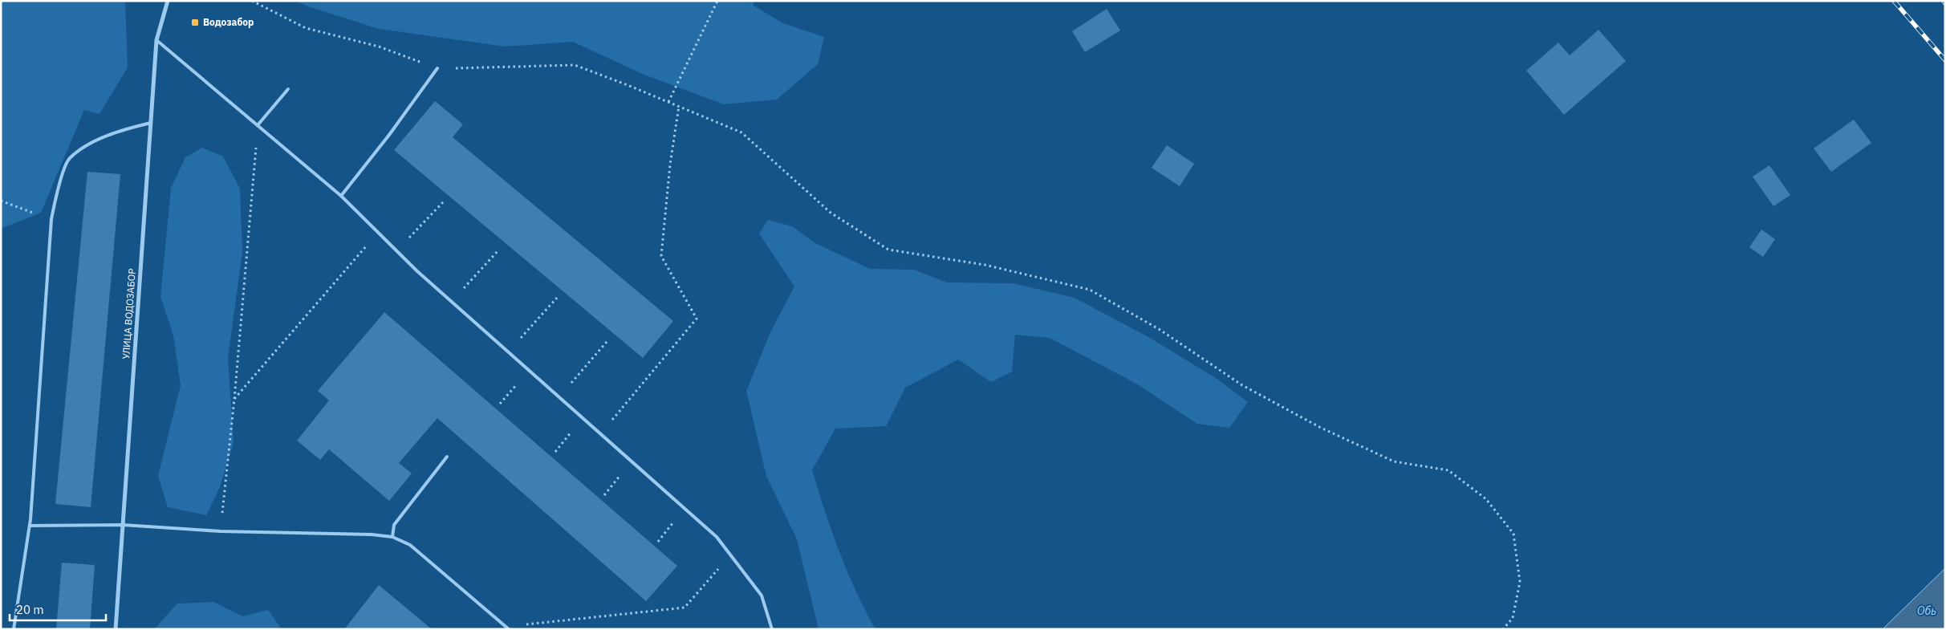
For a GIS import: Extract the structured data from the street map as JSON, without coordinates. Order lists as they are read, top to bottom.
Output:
{
  "streets": {
    "street": ["УЛИЦА ВОДОЗАБОР"]
  },
  "water": ["Обь"],
  "places": {
    "transit": ["Водозабор"]
  },
  "scale_bar": "20 m"
}
